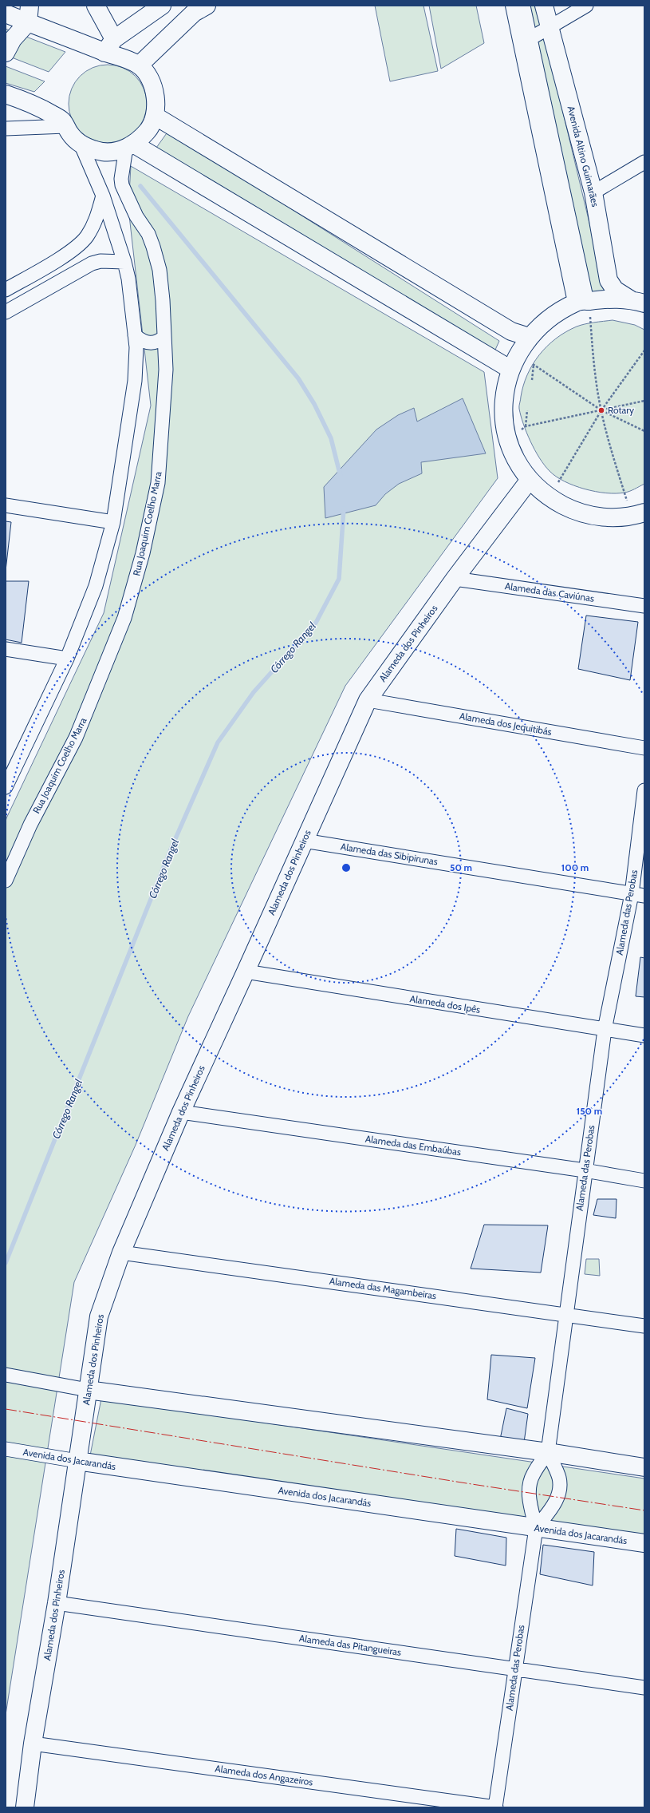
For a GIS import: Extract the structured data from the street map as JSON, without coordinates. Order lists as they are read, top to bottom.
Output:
{
  "streets": {
    "street": [
      "Avenida Altino Guimarães",
      "Rua Joaquim Coelho Marra",
      "Alameda das Caviúnas",
      "Alameda dos Pinheiros",
      "Alameda dos Jequitibás",
      "Alameda das Sibipirunas",
      "Alameda das Perobas",
      "Alameda dos Ipês",
      "Alameda das Embaúbas",
      "Alameda das Magambeiras",
      "Avenida dos Jacarandás",
      "Alameda das Pitangueiras",
      "Alameda dos Angazeiros"
    ]
  },
  "crossings": [
    ["Alameda das Caviúnas", "Alameda dos Pinheiros"],
    ["Alameda dos Pinheiros", "Alameda dos Jequitibás"],
    ["Alameda dos Pinheiros", "Alameda das Sibipirunas"],
    ["Alameda dos Pinheiros", "Alameda dos Ipês"],
    ["Alameda dos Pinheiros", "Alameda das Embaúbas"],
    ["Alameda dos Pinheiros", "Alameda das Magambeiras"],
    ["Alameda dos Pinheiros", "Avenida dos Jacarandás"],
    ["Alameda dos Pinheiros", "Alameda das Pitangueiras"],
    ["Alameda dos Pinheiros", "Alameda dos Angazeiros"],
    ["Alameda das Sibipirunas", "Alameda das Perobas"],
    ["Alameda das Perobas", "Alameda dos Ipês"],
    ["Alameda das Perobas", "Alameda das Embaúbas"],
    ["Alameda das Perobas", "Alameda das Magambeiras"],
    ["Alameda das Perobas", "Avenida dos Jacarandás"],
    ["Alameda das Perobas", "Alameda das Pitangueiras"],
    ["Alameda das Perobas", "Alameda dos Angazeiros"]
  ],
  "water": ["Córrego Rangel"],
  "places": ["Rotary"],
  "rings": ["50 m", "100 m", "150 m"]
}
